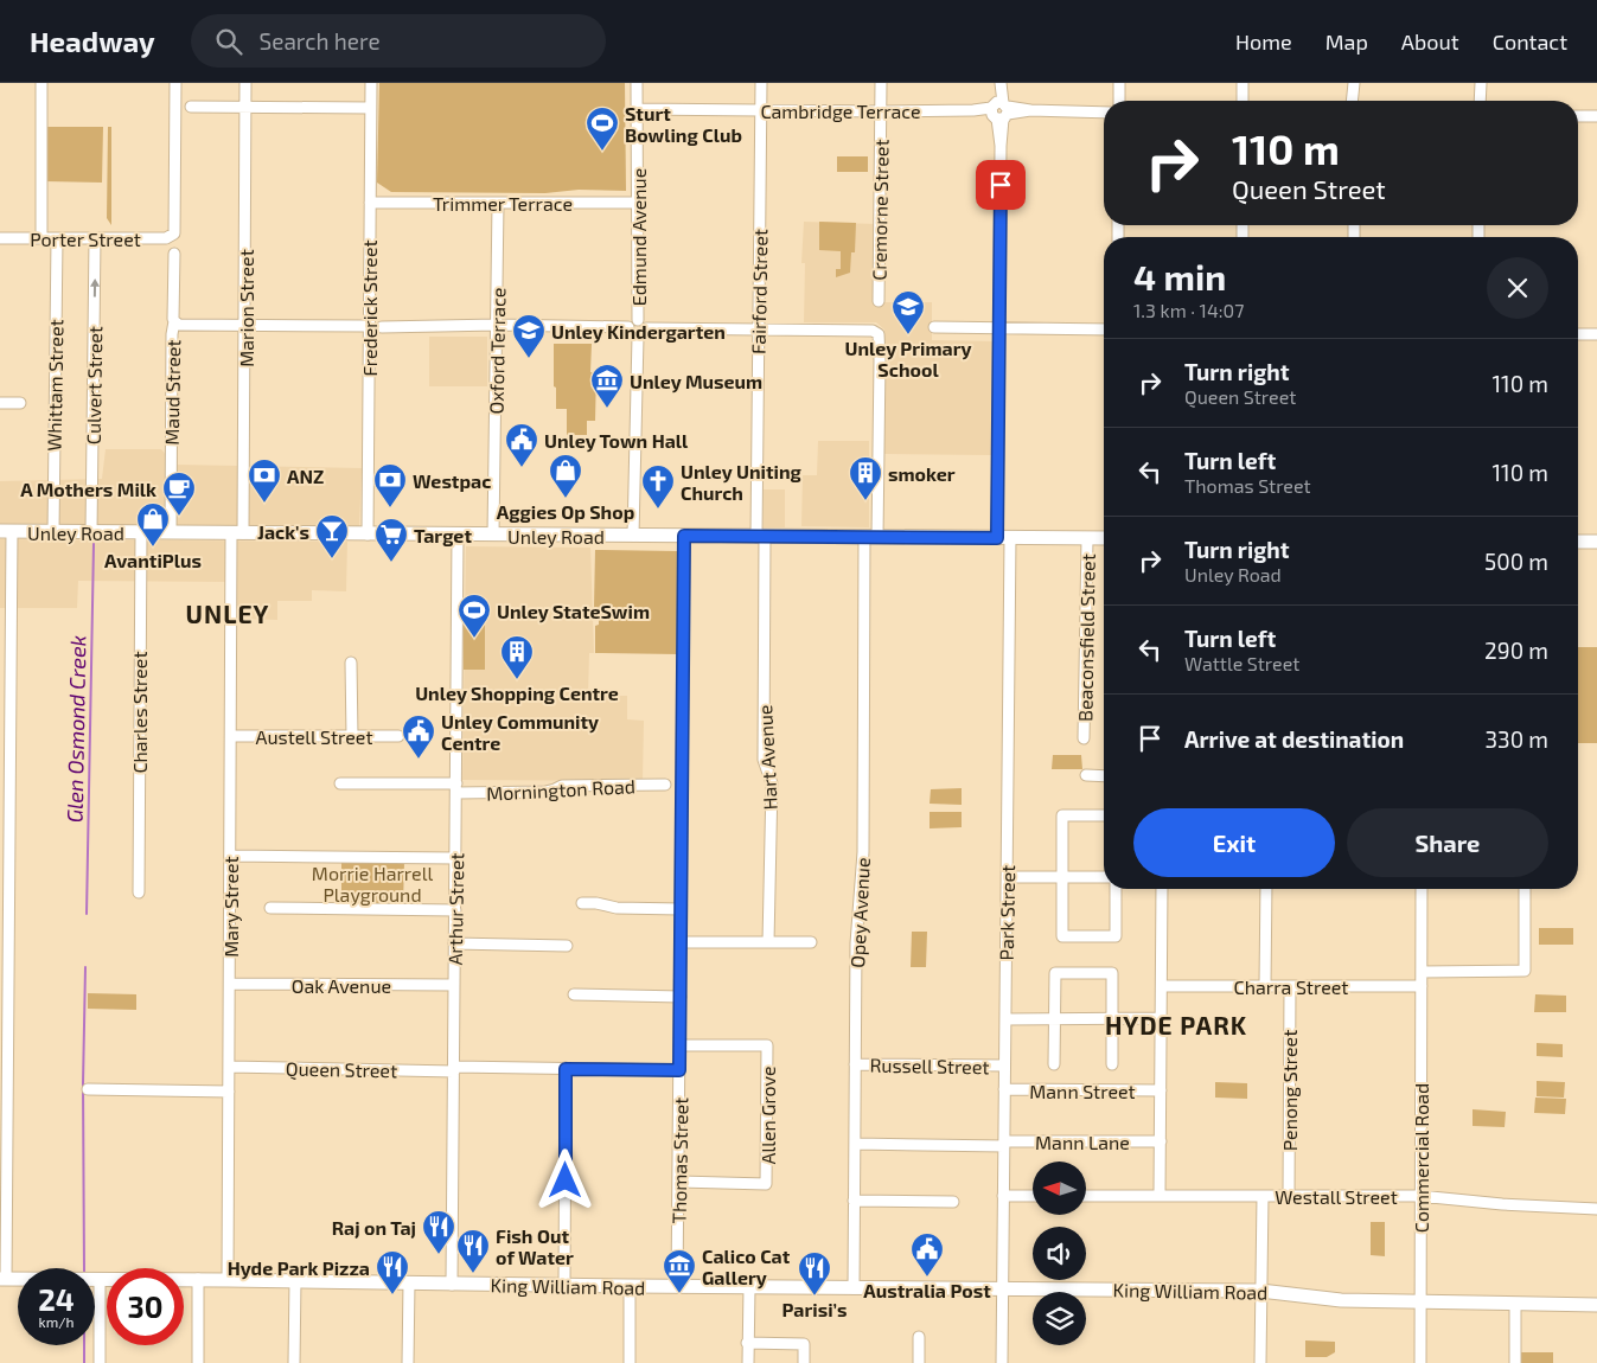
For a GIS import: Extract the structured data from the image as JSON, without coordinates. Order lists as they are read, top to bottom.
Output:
{
  "streets": {
    "main road": ["Unley Road", "King William Road"],
    "street": [
      "Cambridge Terrace",
      "Trimmer Terrace",
      "Cremorne Street",
      "Edmund Avenue",
      "Porter Street",
      "Fairford Street",
      "Marion Street",
      "Frederick Street",
      "Oxford Terrace",
      "Whittam Street",
      "Culvert Street",
      "Maud Street",
      "Beaconsfield Street",
      "Charles Street",
      "Austell Street",
      "Hart Avenue",
      "Mornington Road",
      "Mary Street",
      "Arthur Street",
      "Opey Avenue",
      "Park Street",
      "Oak Avenue",
      "Charra Street",
      "Russell Street",
      "Queen Street",
      "Mann Street",
      "Penong Street",
      "Allen Grove",
      "Mann Lane",
      "Commercial Road",
      "Thomas Street",
      "Westall Street"
    ]
  },
  "crossings": [
    ["Cambridge Terrace", "Cremorne Street"],
    ["Cambridge Terrace", "Edmund Avenue"],
    ["Cambridge Terrace", "Fairford Street"],
    ["Cambridge Terrace", "Park Street"],
    ["Trimmer Terrace", "Edmund Avenue"],
    ["Trimmer Terrace", "Frederick Street"],
    ["Trimmer Terrace", "Oxford Terrace"],
    ["Porter Street", "Whittam Street"],
    ["Porter Street", "Culvert Street"],
    ["Fairford Street", "Unley Road"],
    ["Fairford Street", "Hart Avenue"],
    ["Marion Street", "Unley Road"],
    ["Marion Street", "Mary Street"],
    ["Frederick Street", "Unley Road"],
    ["Oxford Terrace", "Unley Road"],
    ["Whittam Street", "Unley Road"],
    ["Culvert Street", "Unley Road"],
    ["Maud Street", "Unley Road"],
    ["Unley Road", "Beaconsfield Street"],
    ["Unley Road", "Charles Street"],
    ["Unley Road", "Hart Avenue"],
    ["Unley Road", "Mary Street"],
    ["Unley Road", "Arthur Street"],
    ["Unley Road", "Opey Avenue"],
    ["Unley Road", "Park Street"],
    ["Unley Road", "Thomas Street"],
    ["Austell Street", "Mary Street"],
    ["Mornington Road", "Arthur Street"],
    ["Mary Street", "Oak Avenue"],
    ["Mary Street", "Queen Street"],
    ["Mary Street", "King William Road"],
    ["Arthur Street", "Oak Avenue"],
    ["Arthur Street", "Queen Street"],
    ["Arthur Street", "King William Road"],
    ["Opey Avenue", "Russell Street"],
    ["Opey Avenue", "Mann Lane"],
    ["Opey Avenue", "King William Road"],
    ["Park Street", "Russell Street"],
    ["Park Street", "Mann Street"],
    ["Park Street", "Mann Lane"],
    ["Park Street", "King William Road"],
    ["Charra Street", "Penong Street"],
    ["Charra Street", "Commercial Road"],
    ["Queen Street", "Thomas Street"],
    ["Penong Street", "Westall Street"],
    ["Allen Grove", "Thomas Street"],
    ["Commercial Road", "Westall Street"],
    ["Commercial Road", "King William Road"],
    ["Thomas Street", "King William Road"]
  ],
  "one_way": ["Culvert Street"],
  "districts": ["UNLEY", "HYDE PARK"],
  "water": ["Glen Osmond Creek"],
  "parks": ["Morrie Harrell Playground"],
  "places": {
    "sports": ["Sturt Bowling Club", "Unley StateSwim"],
    "school or university": ["Unley Primary School", "Unley Kindergarten"],
    "museum": ["Unley Museum", "Calico Cat Gallery"],
    "public building": ["Unley Town Hall", "Unley Community Centre", "Australia Post"],
    "shop": ["Aggies Op Shop", "AvantiPlus"],
    "building": ["smoker", "Unley Shopping Centre"],
    "bank": ["ANZ", "Westpac"],
    "church": ["Unley Uniting Church"],
    "cafe": ["A Mothers Milk"],
    "bar": ["Jack's"],
    "supermarket": ["Target"],
    "restaurant": [
      "Raj on Taj",
      "Fish Out of Water",
      "Hyde Park Pizza",
      "Parisi’s"
    ]
  },
  "north": "left",
  "page": {
    "header": "Headway",
    "search": "Search here",
    "nav": [
      "Home",
      "Map",
      "About",
      "Contact"
    ],
    "turn": ["110 m", "Queen Street"],
    "heading": ["4 min", "1.3 km · 14:07"],
    "list": [
      {
        "name": "Turn right",
        "note": "Queen Street",
        "value": "110 m"
      },
      {
        "name": "Turn left",
        "note": "Thomas Street",
        "value": "110 m"
      },
      {
        "name": "Turn right",
        "note": "Unley Road",
        "value": "500 m"
      },
      {
        "name": "Turn left",
        "note": "Wattle Street",
        "value": "290 m"
      },
      {
        "name": "Arrive at destination",
        "value": "330 m"
      }
    ],
    "buttons": ["Exit", "Share"],
    "speed": "24 km/h",
    "limit": "30"
  }
}
